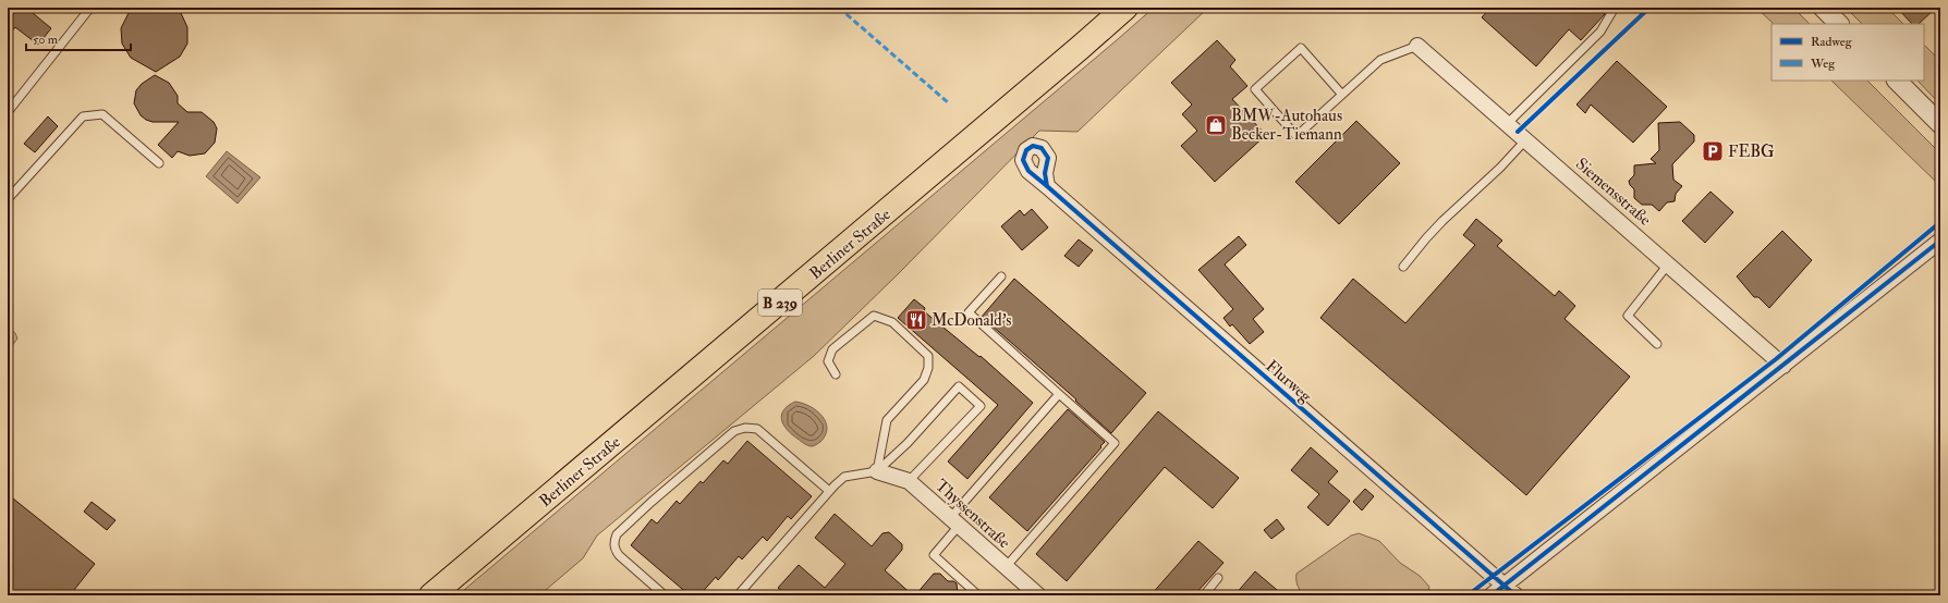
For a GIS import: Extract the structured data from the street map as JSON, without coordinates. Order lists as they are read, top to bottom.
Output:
{
  "streets": {
    "main road": ["Berliner Straße", "B 239"],
    "street": ["Siemensstraße", "Flurweg", "Thyssenstraße"]
  },
  "places": {
    "shop": ["BMW-Autohaus Becker-Tiemann"],
    "parking": ["FEBG"],
    "restaurant": ["McDonald's"]
  },
  "legend": ["Radweg", "Weg"],
  "scale_bar": "50 m"
}
